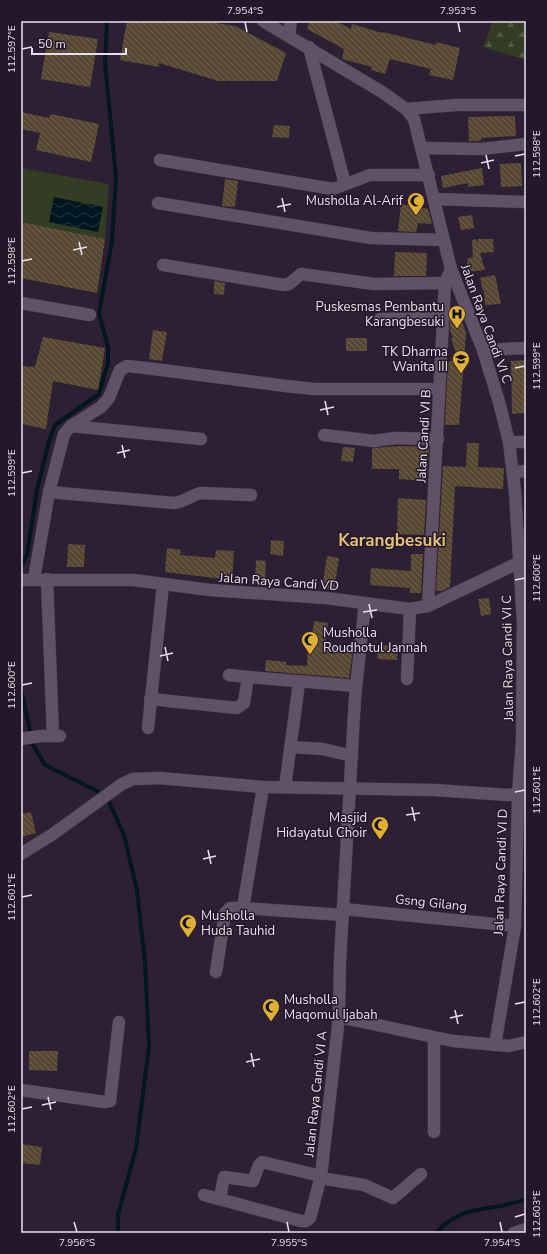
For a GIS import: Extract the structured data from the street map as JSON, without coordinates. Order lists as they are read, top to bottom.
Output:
{
  "streets": {
    "street": [
      "Jalan Raya Candi VI C",
      "Jalan Candi VI B",
      "Jalan Raya Candi VD",
      "Jalan Raya Candi VI D",
      "Gsng Gilang",
      "Jalan Raya Candi VI A"
    ]
  },
  "crossings": [
    ["Jalan Raya Candi VI C", "Jalan Candi VI B"],
    ["Jalan Raya Candi VI C", "Jalan Raya Candi VD"],
    ["Jalan Raya Candi VI C", "Jalan Raya Candi VI D"],
    ["Jalan Candi VI B", "Jalan Raya Candi VD"],
    ["Jalan Raya Candi VD", "Jalan Raya Candi VI A"],
    ["Jalan Raya Candi VI D", "Gsng Gilang"],
    ["Gsng Gilang", "Jalan Raya Candi VI A"]
  ],
  "districts": ["Karangbesuki"],
  "places": {
    "mosque": [
      "Musholla Al-Arif",
      "Musholla Roudhotul Jannah",
      "Masjid Hidayatul Choir",
      "Musholla Huda Tauhid",
      "Musholla Maqomul Ijabah"
    ],
    "hospital": ["Puskesmas Pembantu Karangbesuki"],
    "school or university": ["TK Dharma Wanita III"]
  },
  "scale_bar": "50 m",
  "coordinates": [
    "7.954°S",
    "7.953°S",
    "112.597°E",
    "112.598°E",
    "112.599°E",
    "112.600°E",
    "112.601°E",
    "112.602°E",
    "112.603°E",
    "7.956°S",
    "7.955°S"
  ]
}
